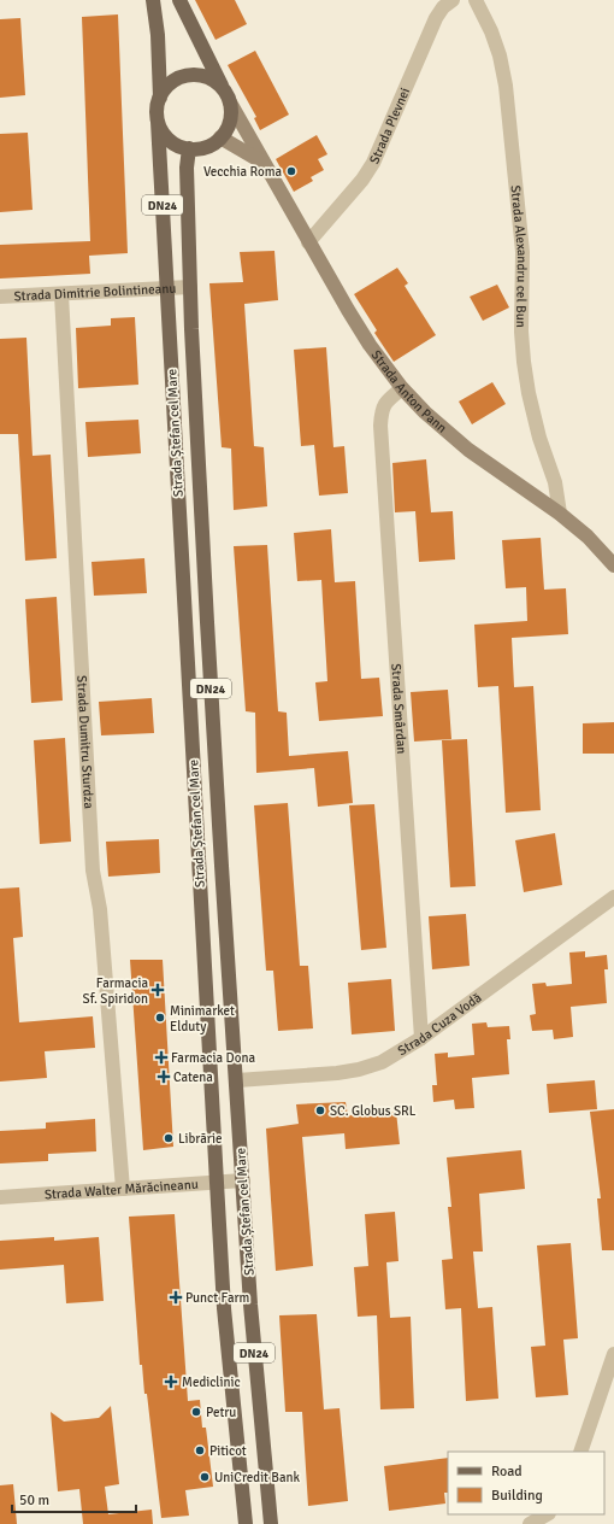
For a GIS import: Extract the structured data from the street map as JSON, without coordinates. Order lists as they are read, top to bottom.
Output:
{
  "streets": {
    "main road": ["DN24", "Strada Anton Pann", "Strada Ștefan cel Mare"],
    "street": [
      "Strada Plevnei",
      "Strada Alexandru cel Bun",
      "Strada Dimitrie Bolintineanu",
      "Strada Smârdan",
      "Strada Dumitru Sturdza",
      "Strada Cuza Vodă",
      "Strada Walter Mărăcineanu"
    ]
  },
  "crossings": [
    ["Strada Plevnei", "Strada Anton Pann"],
    ["Strada Alexandru cel Bun", "Strada Anton Pann"],
    ["Strada Dimitrie Bolintineanu", "Strada Ștefan cel Mare"],
    ["Strada Dimitrie Bolintineanu", "Strada Dumitru Sturdza"],
    ["Strada Anton Pann", "Strada Ștefan cel Mare"],
    ["Strada Anton Pann", "Strada Smârdan"],
    ["Strada Ștefan cel Mare", "Strada Cuza Vodă"],
    ["Strada Ștefan cel Mare", "Strada Walter Mărăcineanu"],
    ["Strada Smârdan", "Strada Cuza Vodă"],
    ["Strada Dumitru Sturdza", "Strada Walter Mărăcineanu"]
  ],
  "places": {
    "other": [
      "Vecchia Roma",
      "Minimarket Elduty",
      "SC. Globus SRL",
      "Librărie",
      "Petru",
      "Piticot",
      "UniCredit Bank"
    ],
    "health": [
      "Farmacia Sf. Spiridon",
      "Farmacia Dona",
      "Catena",
      "Punct Farm",
      "Mediclinic"
    ]
  },
  "legend": ["Road", "Building"],
  "scale_bar": "50 m"
}
